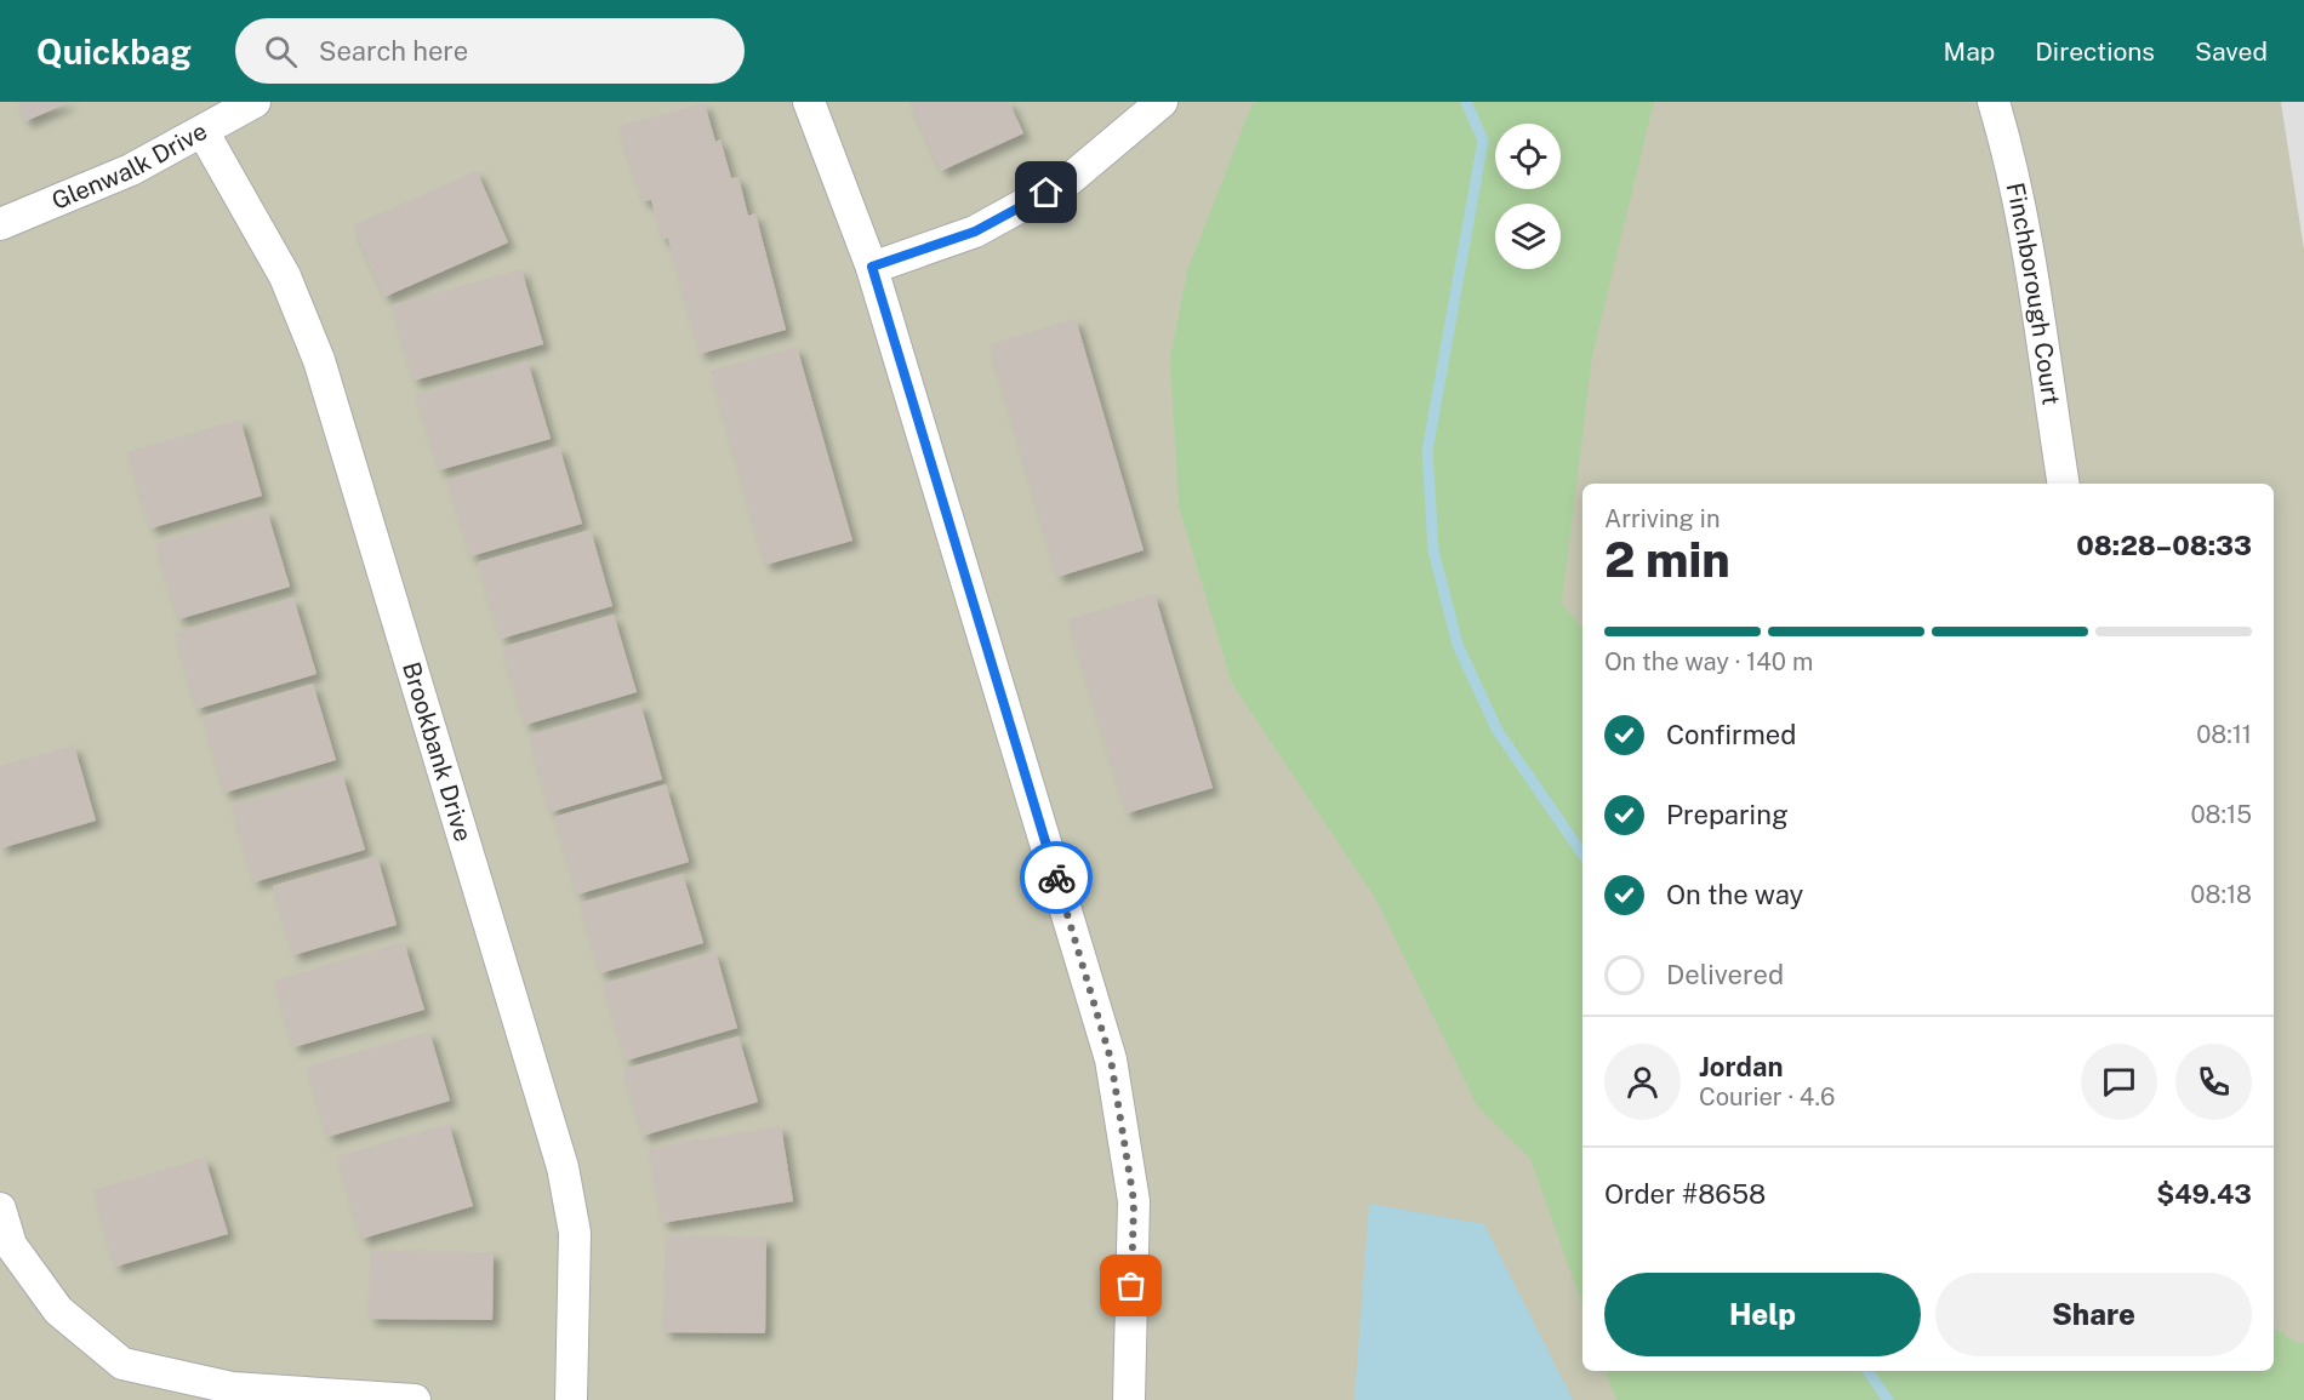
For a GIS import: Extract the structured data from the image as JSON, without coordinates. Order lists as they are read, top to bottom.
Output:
{
  "streets": {
    "street": ["Glenwalk Drive", "Finchborough Court", "Brookbank Drive"]
  },
  "crossings": [
    ["Glenwalk Drive", "Brookbank Drive"]
  ],
  "page": {
    "header": "Quickbag",
    "search": "Search here",
    "nav": ["Map", "Directions", "Saved"],
    "heading": ["2 min", "Arriving in", "08:28–08:33"],
    "panel": [
      "Jordan",
      "Courier · 4.6",
      "Order #8658",
      "$49.43"
    ],
    "bar": "On the way · 140 m",
    "list": [
      ["Confirmed", "08:11"],
      ["Preparing", "08:15"],
      ["On the way", "08:18"],
      "Delivered"
    ],
    "buttons": ["Help", "Share"]
  }
}
